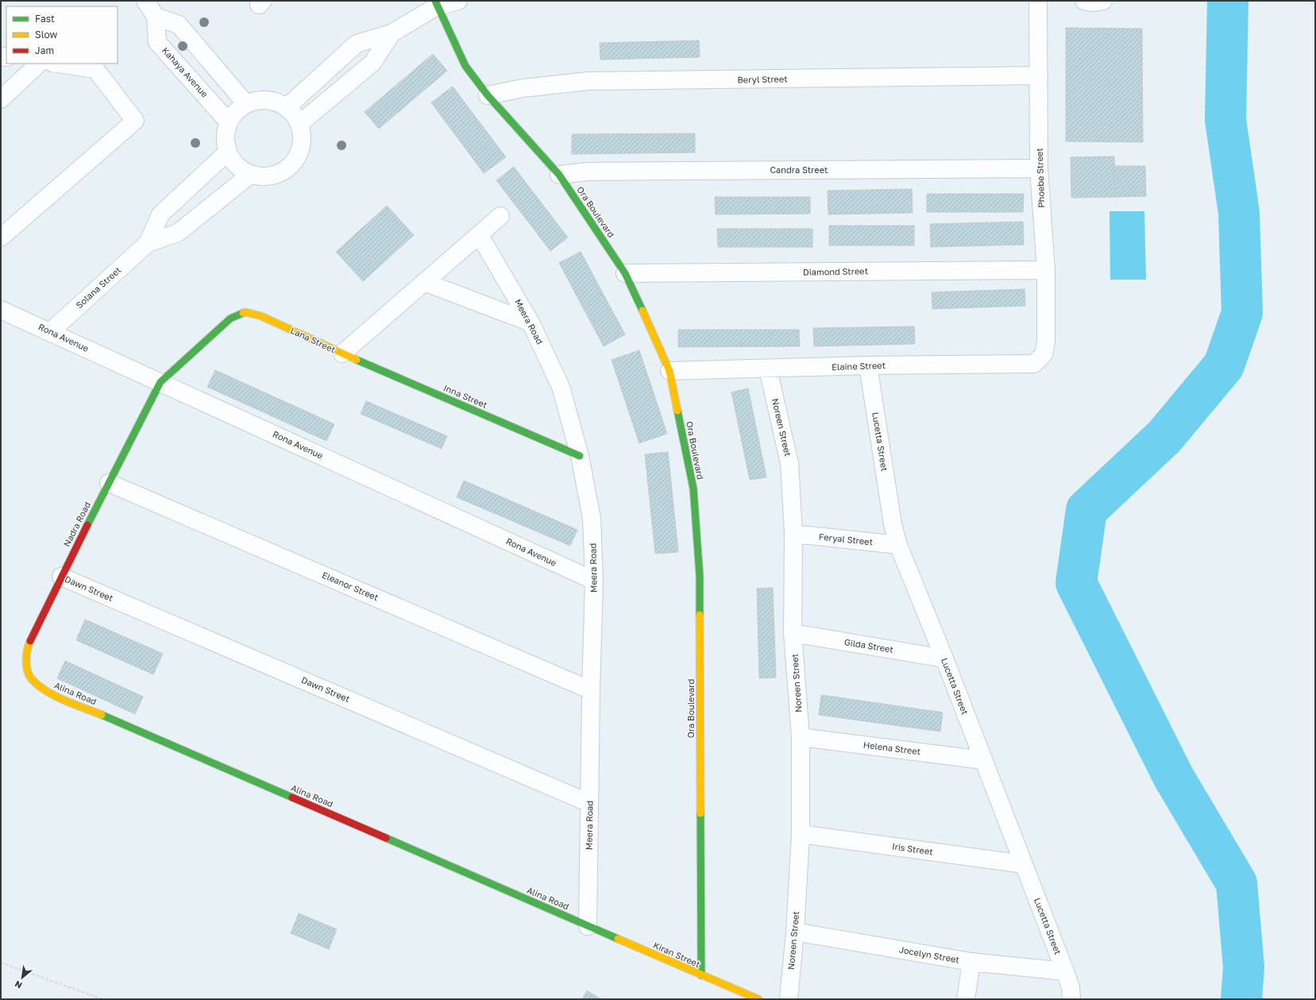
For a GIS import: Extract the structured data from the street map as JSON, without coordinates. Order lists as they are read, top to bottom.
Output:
{
  "streets": {
    "street": [
      "Kahaya Avenue",
      "Beryl Street",
      "Candra Street",
      "Phoebe Street",
      "Ora Boulevard",
      "Diamond Street",
      "Solana Street",
      "Meera Road",
      "Rona Avenue",
      "Lana Street",
      "Elaine Street",
      "Inna Street",
      "Noreen Street",
      "Lucetta Street",
      "Nadra Road",
      "Feryal Street",
      "Eleanor Street",
      "Dawn Street",
      "Gilda Street",
      "Alina Road",
      "Helena Street",
      "Iris Street",
      "Kiran Street",
      "Jocelyn Street"
    ]
  },
  "crossings": [
    ["Kahaya Avenue", "Solana Street"],
    ["Beryl Street", "Phoebe Street"],
    ["Beryl Street", "Ora Boulevard"],
    ["Candra Street", "Phoebe Street"],
    ["Candra Street", "Ora Boulevard"],
    ["Phoebe Street", "Diamond Street"],
    ["Phoebe Street", "Elaine Street"],
    ["Ora Boulevard", "Diamond Street"],
    ["Ora Boulevard", "Elaine Street"],
    ["Ora Boulevard", "Kiran Street"],
    ["Solana Street", "Rona Avenue"],
    ["Meera Road", "Rona Avenue"],
    ["Meera Road", "Lana Street"],
    ["Meera Road", "Inna Street"],
    ["Meera Road", "Eleanor Street"],
    ["Meera Road", "Dawn Street"],
    ["Meera Road", "Alina Road"],
    ["Meera Road", "Kiran Street"],
    ["Rona Avenue", "Lana Street"],
    ["Rona Avenue", "Nadra Road"],
    ["Lana Street", "Inna Street"],
    ["Lana Street", "Nadra Road"],
    ["Elaine Street", "Noreen Street"],
    ["Elaine Street", "Lucetta Street"],
    ["Noreen Street", "Feryal Street"],
    ["Noreen Street", "Gilda Street"],
    ["Noreen Street", "Helena Street"],
    ["Noreen Street", "Iris Street"],
    ["Noreen Street", "Jocelyn Street"],
    ["Lucetta Street", "Feryal Street"],
    ["Lucetta Street", "Gilda Street"],
    ["Lucetta Street", "Helena Street"],
    ["Lucetta Street", "Iris Street"],
    ["Lucetta Street", "Jocelyn Street"],
    ["Nadra Road", "Eleanor Street"],
    ["Nadra Road", "Dawn Street"],
    ["Nadra Road", "Alina Road"],
    ["Alina Road", "Kiran Street"]
  ],
  "legend": ["Fast", "Slow", "Jam"],
  "north": "bottom left"
}
